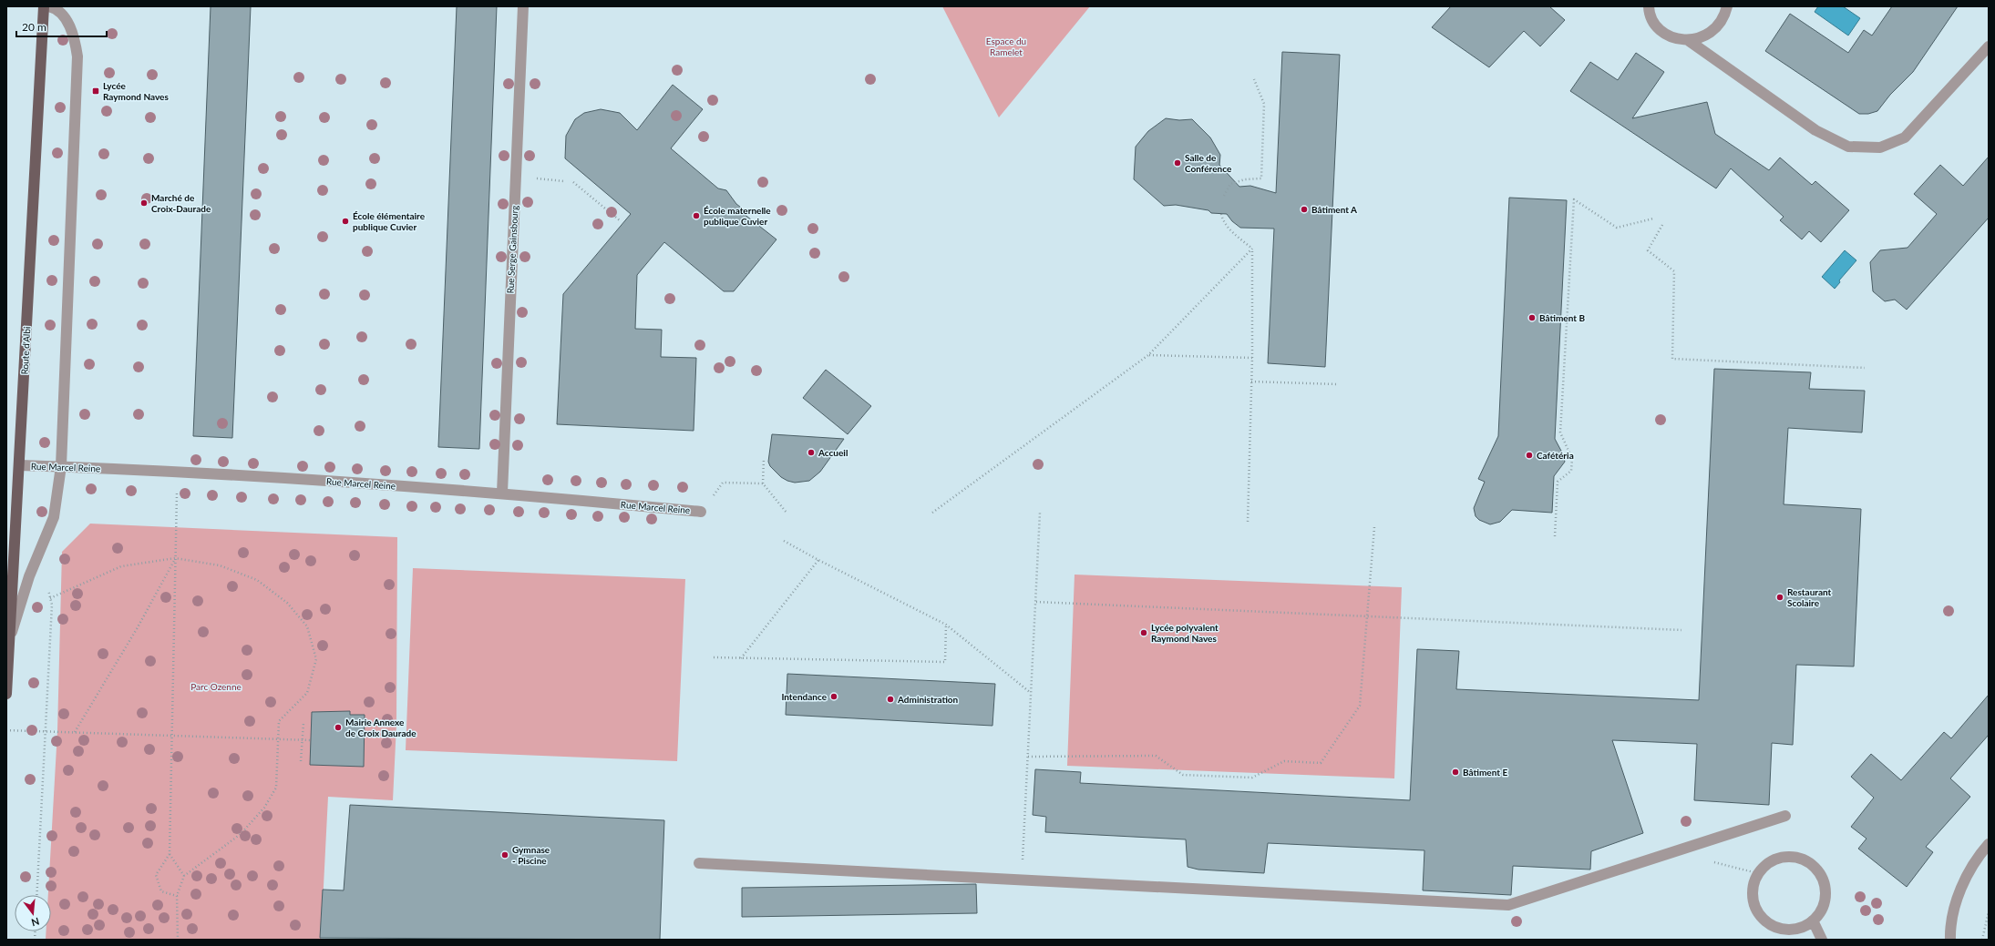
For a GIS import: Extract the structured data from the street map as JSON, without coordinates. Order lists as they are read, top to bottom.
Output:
{
  "streets": {
    "main road": ["Route d'Albi"],
    "street": ["Rue Serge Gainsbourg", "Rue Marcel Reine"]
  },
  "crossings": [
    ["Rue Serge Gainsbourg", "Rue Marcel Reine"],
    ["Route d'Albi", "Rue Marcel Reine"]
  ],
  "parks": ["Espace du Ramelet", "Parc Ozenne"],
  "places": {
    "transit": ["Lycée Raymond Naves"],
    "other": [
      "Salle de Conférence",
      "Marché de Croix-Daurade",
      "Bâtiment A",
      "École maternelle publique Cuvier",
      "École élémentaire publique Cuvier",
      "Bâtiment B",
      "Accueil",
      "Cafétéria",
      "Restaurant Scolaire",
      "Lycée polyvalent Raymond Naves",
      "Intendance",
      "Administration",
      "Mairie Annexe de Croix Daurade",
      "Bâtiment E",
      "Gymnase - Piscine"
    ]
  },
  "scale_bar": "20 m",
  "north": "bottom"
}
